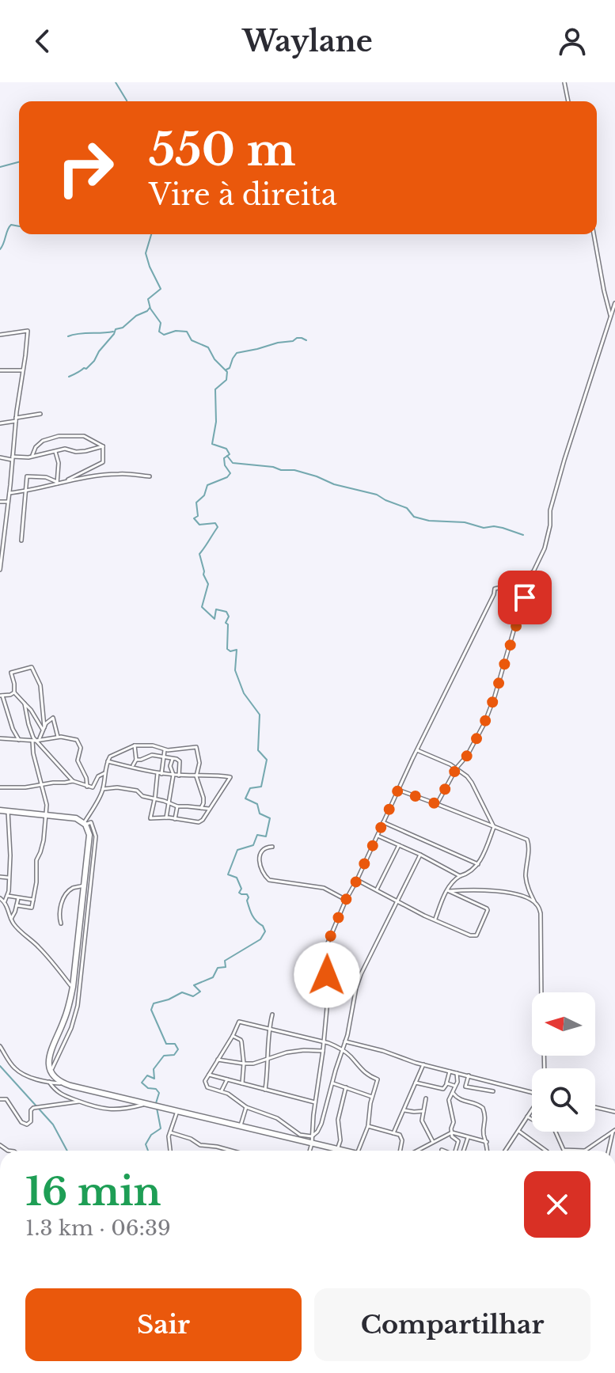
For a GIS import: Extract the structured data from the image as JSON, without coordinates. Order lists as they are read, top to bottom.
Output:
{
  "north": "left",
  "page": {
    "header": "Waylane",
    "turn": ["550 m", "Vire à direita"],
    "heading": ["16 min", "1.3 km · 06:39"],
    "buttons": ["Sair", "Compartilhar"]
  }
}
